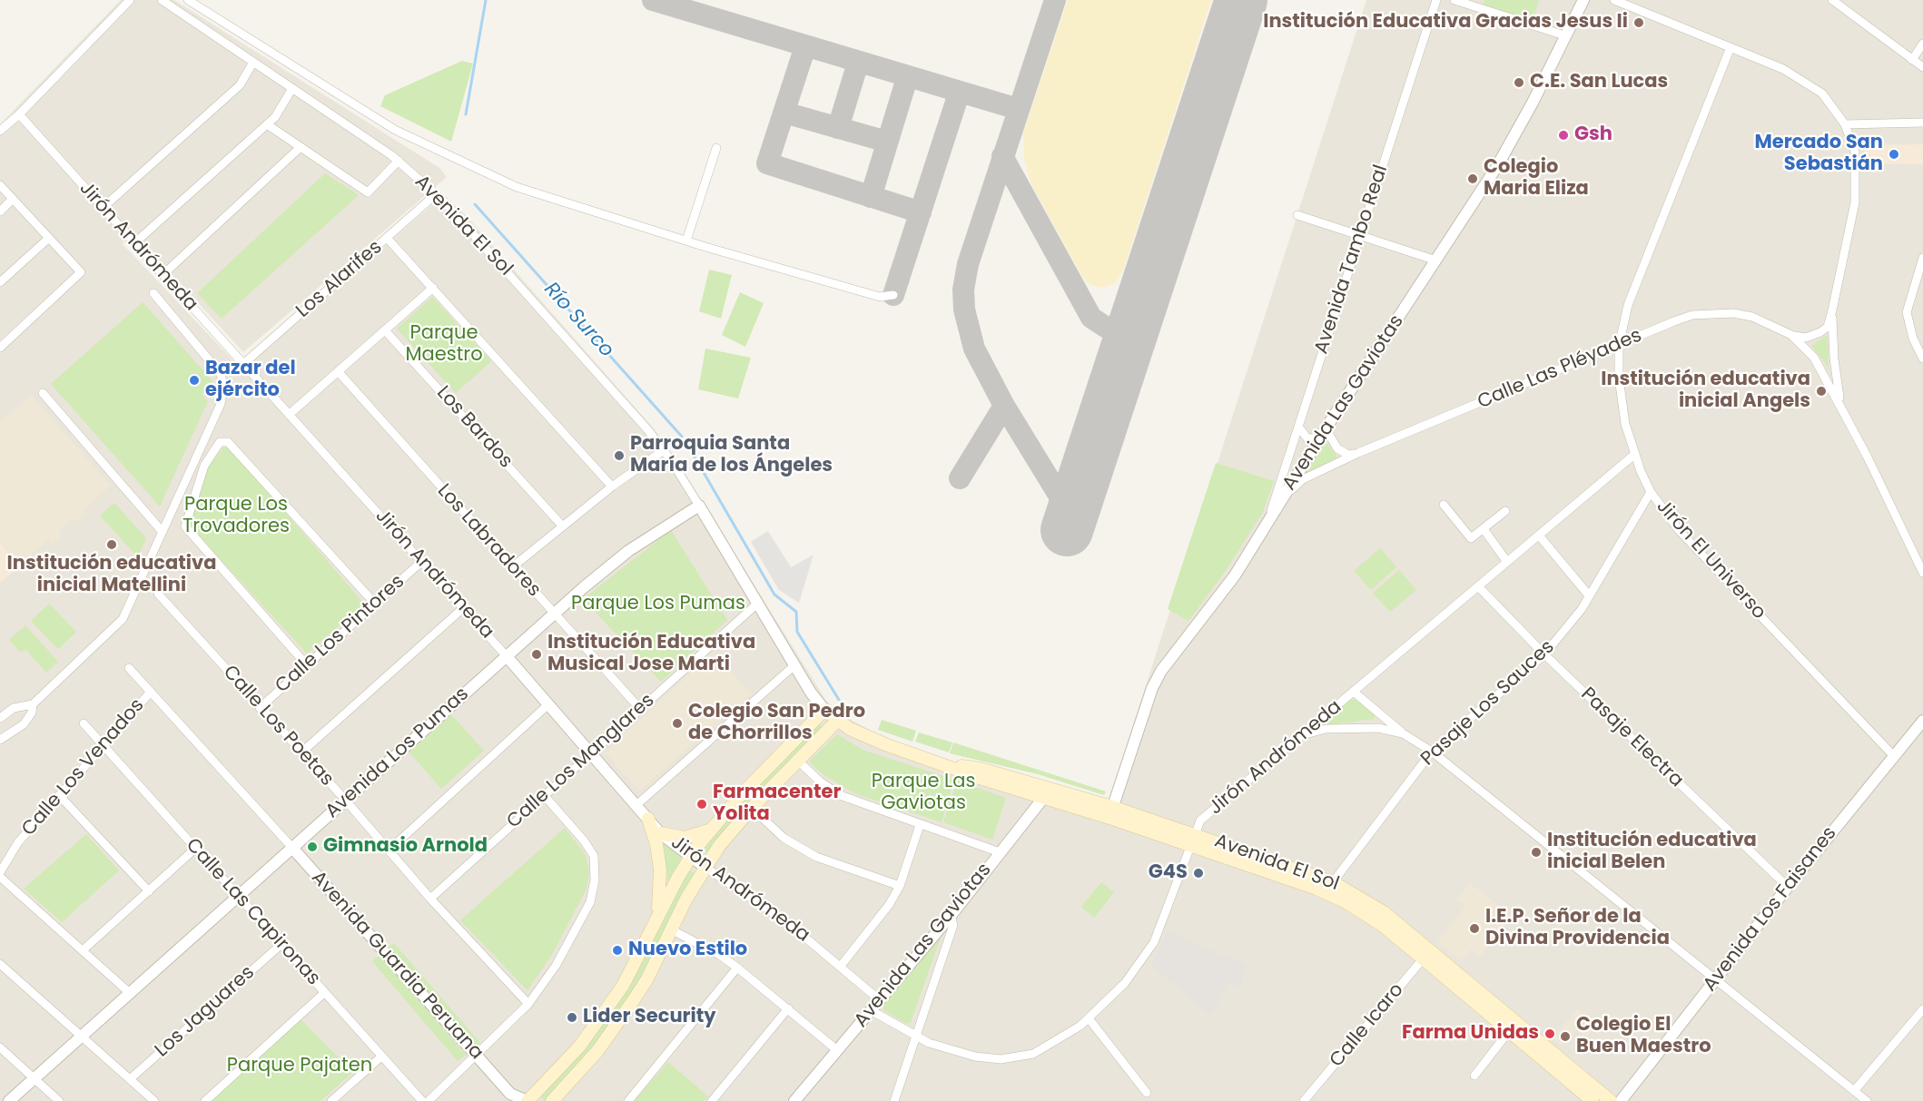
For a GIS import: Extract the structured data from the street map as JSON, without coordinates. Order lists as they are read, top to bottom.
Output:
{
  "streets": {
    "main road": ["Avenida El Sol"],
    "street": [
      "Jirón Andrómeda",
      "Avenida Tambo Real",
      "Los Alarifes",
      "Calle Las Pléyades",
      "Avenida Las Gaviotas",
      "Los Bardos",
      "Los Labradores",
      "Jirón El Universo",
      "Calle Los Pintores",
      "Pasaje Los Sauces",
      "Calle Los Poetas",
      "Pasaje Electra",
      "Avenida Los Pumas",
      "Calle Los Manglares",
      "Calle Los Venados",
      "Avenida Los Faisanes",
      "Calle Las Capironas",
      "Avenida Guardia Peruana",
      "Los Jaguares",
      "Calle Icaro"
    ]
  },
  "crossings": [
    ["Avenida El Sol", "Jirón Andrómeda"],
    ["Avenida El Sol", "Los Alarifes"],
    ["Avenida El Sol", "Avenida Las Gaviotas"],
    ["Avenida El Sol", "Pasaje Los Sauces"],
    ["Avenida El Sol", "Avenida Los Pumas"],
    ["Avenida El Sol", "Calle Los Manglares"],
    ["Avenida El Sol", "Calle Icaro"],
    ["Jirón Andrómeda", "Los Alarifes"],
    ["Jirón Andrómeda", "Avenida Las Gaviotas"],
    ["Jirón Andrómeda", "Jirón El Universo"],
    ["Jirón Andrómeda", "Calle Los Pintores"],
    ["Jirón Andrómeda", "Pasaje Electra"],
    ["Jirón Andrómeda", "Avenida Los Pumas"],
    ["Jirón Andrómeda", "Calle Los Manglares"],
    ["Avenida Tambo Real", "Calle Las Pléyades"],
    ["Avenida Tambo Real", "Avenida Las Gaviotas"],
    ["Calle Las Pléyades", "Avenida Las Gaviotas"],
    ["Calle Las Pléyades", "Jirón El Universo"],
    ["Los Labradores", "Avenida Los Pumas"],
    ["Los Labradores", "Calle Los Manglares"],
    ["Jirón El Universo", "Pasaje Los Sauces"],
    ["Jirón El Universo", "Avenida Los Faisanes"],
    ["Calle Los Pintores", "Calle Los Poetas"],
    ["Pasaje Los Sauces", "Pasaje Electra"],
    ["Calle Los Poetas", "Avenida Los Pumas"],
    ["Calle Los Poetas", "Calle Los Manglares"],
    ["Pasaje Electra", "Avenida Los Faisanes"],
    ["Avenida Los Pumas", "Calle Las Capironas"],
    ["Avenida Los Pumas", "Avenida Guardia Peruana"],
    ["Calle Los Venados", "Calle Las Capironas"],
    ["Calle Los Venados", "Avenida Guardia Peruana"],
    ["Calle Las Capironas", "Los Jaguares"]
  ],
  "water": ["Río Surco"],
  "parks": [
    "Parque Maestro",
    "Parque Los Trovadores",
    "Parque Los Pumas",
    "Parque Las Gaviotas",
    "Parque Pajaten"
  ],
  "places": [
    "Institución Educativa Gracias Jesus Ii",
    "C.E. San Lucas",
    "Gsh",
    "Mercado San Sebastián",
    "Colegio Maria Eliza",
    "Bazar del ejército",
    "Institución educativa inicial Angels",
    "Parroquia Santa María de los Ángeles",
    "Institución educativa inicial Matellini",
    "Institución Educativa Musical Jose Marti",
    "Colegio San Pedro de Chorrillos",
    "Farmacenter Yolita",
    "Gimnasio Arnold",
    "Institución educativa inicial Belen",
    "G4S",
    "I.E.P. Señor de la Divina Providencia",
    "Nuevo Estilo",
    "Lider Security",
    "Farma Unidas",
    "Colegio El Buen Maestro"
  ]
}
